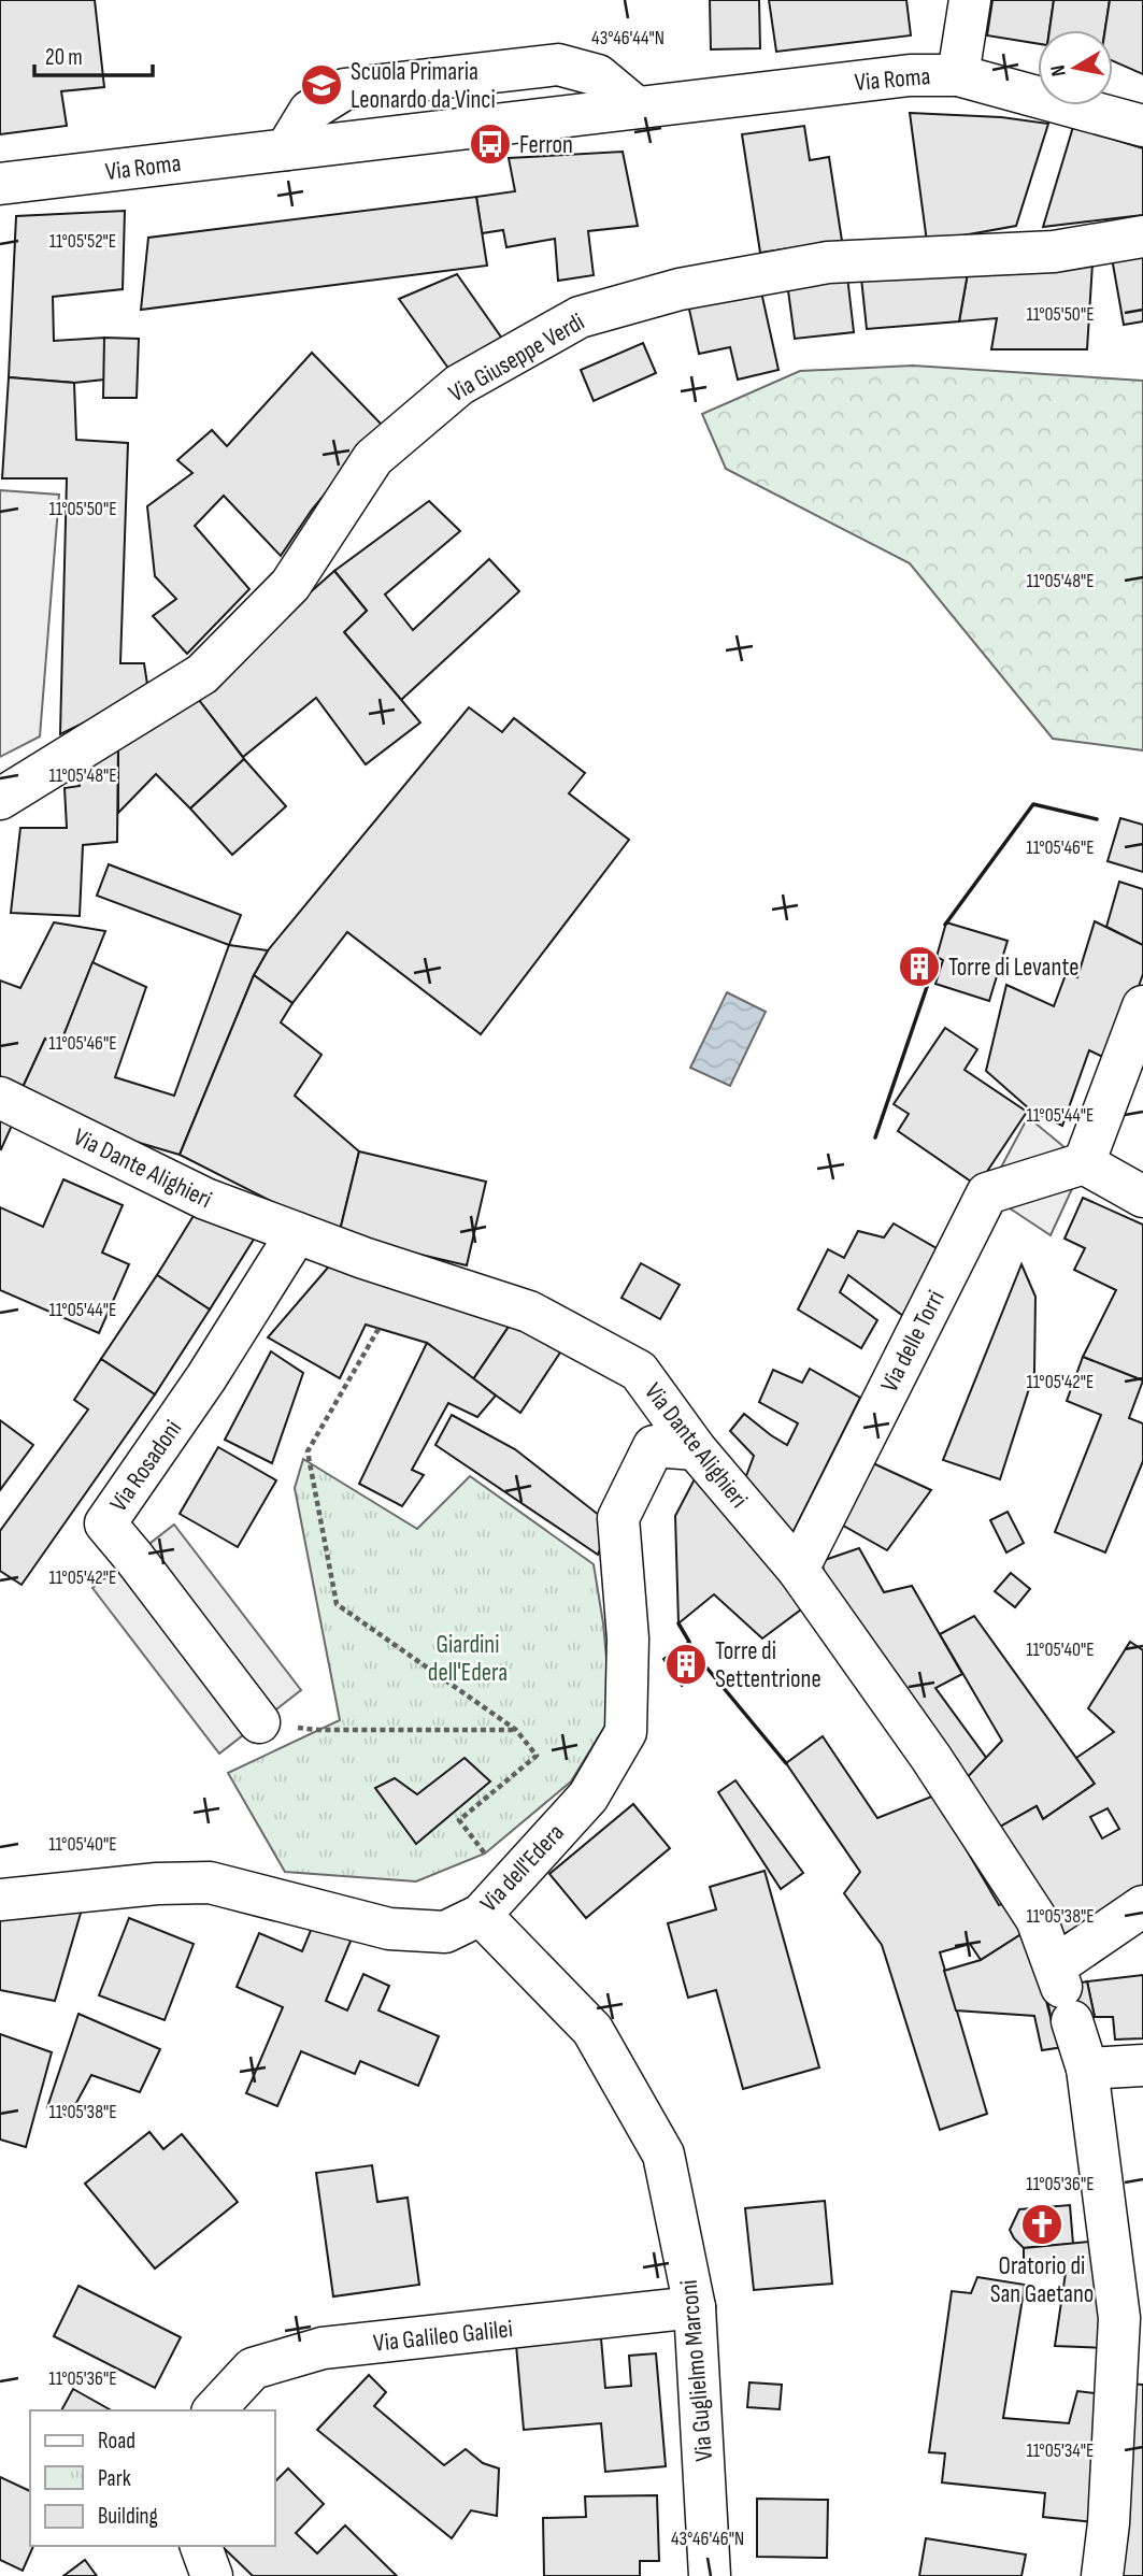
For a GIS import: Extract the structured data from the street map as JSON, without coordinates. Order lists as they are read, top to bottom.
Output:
{
  "streets": {
    "street": [
      "Via Roma",
      "Via Giuseppe Verdi",
      "Via Dante Alighieri",
      "Via delle Torri",
      "Via Rosadoni",
      "Via dell'Edera",
      "Via Galileo Galilei",
      "Via Guglielmo Marconi"
    ]
  },
  "crossings": [
    ["Via Dante Alighieri", "Via delle Torri"],
    ["Via Dante Alighieri", "Via Rosadoni"],
    ["Via Dante Alighieri", "Via dell'Edera"],
    ["Via dell'Edera", "Via Guglielmo Marconi"],
    ["Via Galileo Galilei", "Via Guglielmo Marconi"]
  ],
  "parks": ["Giardini dell'Edera"],
  "places": {
    "school or university": ["Scuola Primaria Leonardo da Vinci"],
    "bus stop": ["Ferron"],
    "building": ["Torre di Levante", "Torre di Settentrione"],
    "church": ["Oratorio di San Gaetano"]
  },
  "legend": ["Road", "Park", "Building"],
  "scale_bar": "20 m",
  "north": "left",
  "coordinates": [
    "43°46'44\"N",
    "11°05'52\"E",
    "11°05'50\"E",
    "11°05'48\"E",
    "11°05'46\"E",
    "11°05'44\"E",
    "11°05'42\"E",
    "11°05'40\"E",
    "11°05'38\"E",
    "11°05'36\"E",
    "11°05'34\"E",
    "43°46'46\"N"
  ]
}
